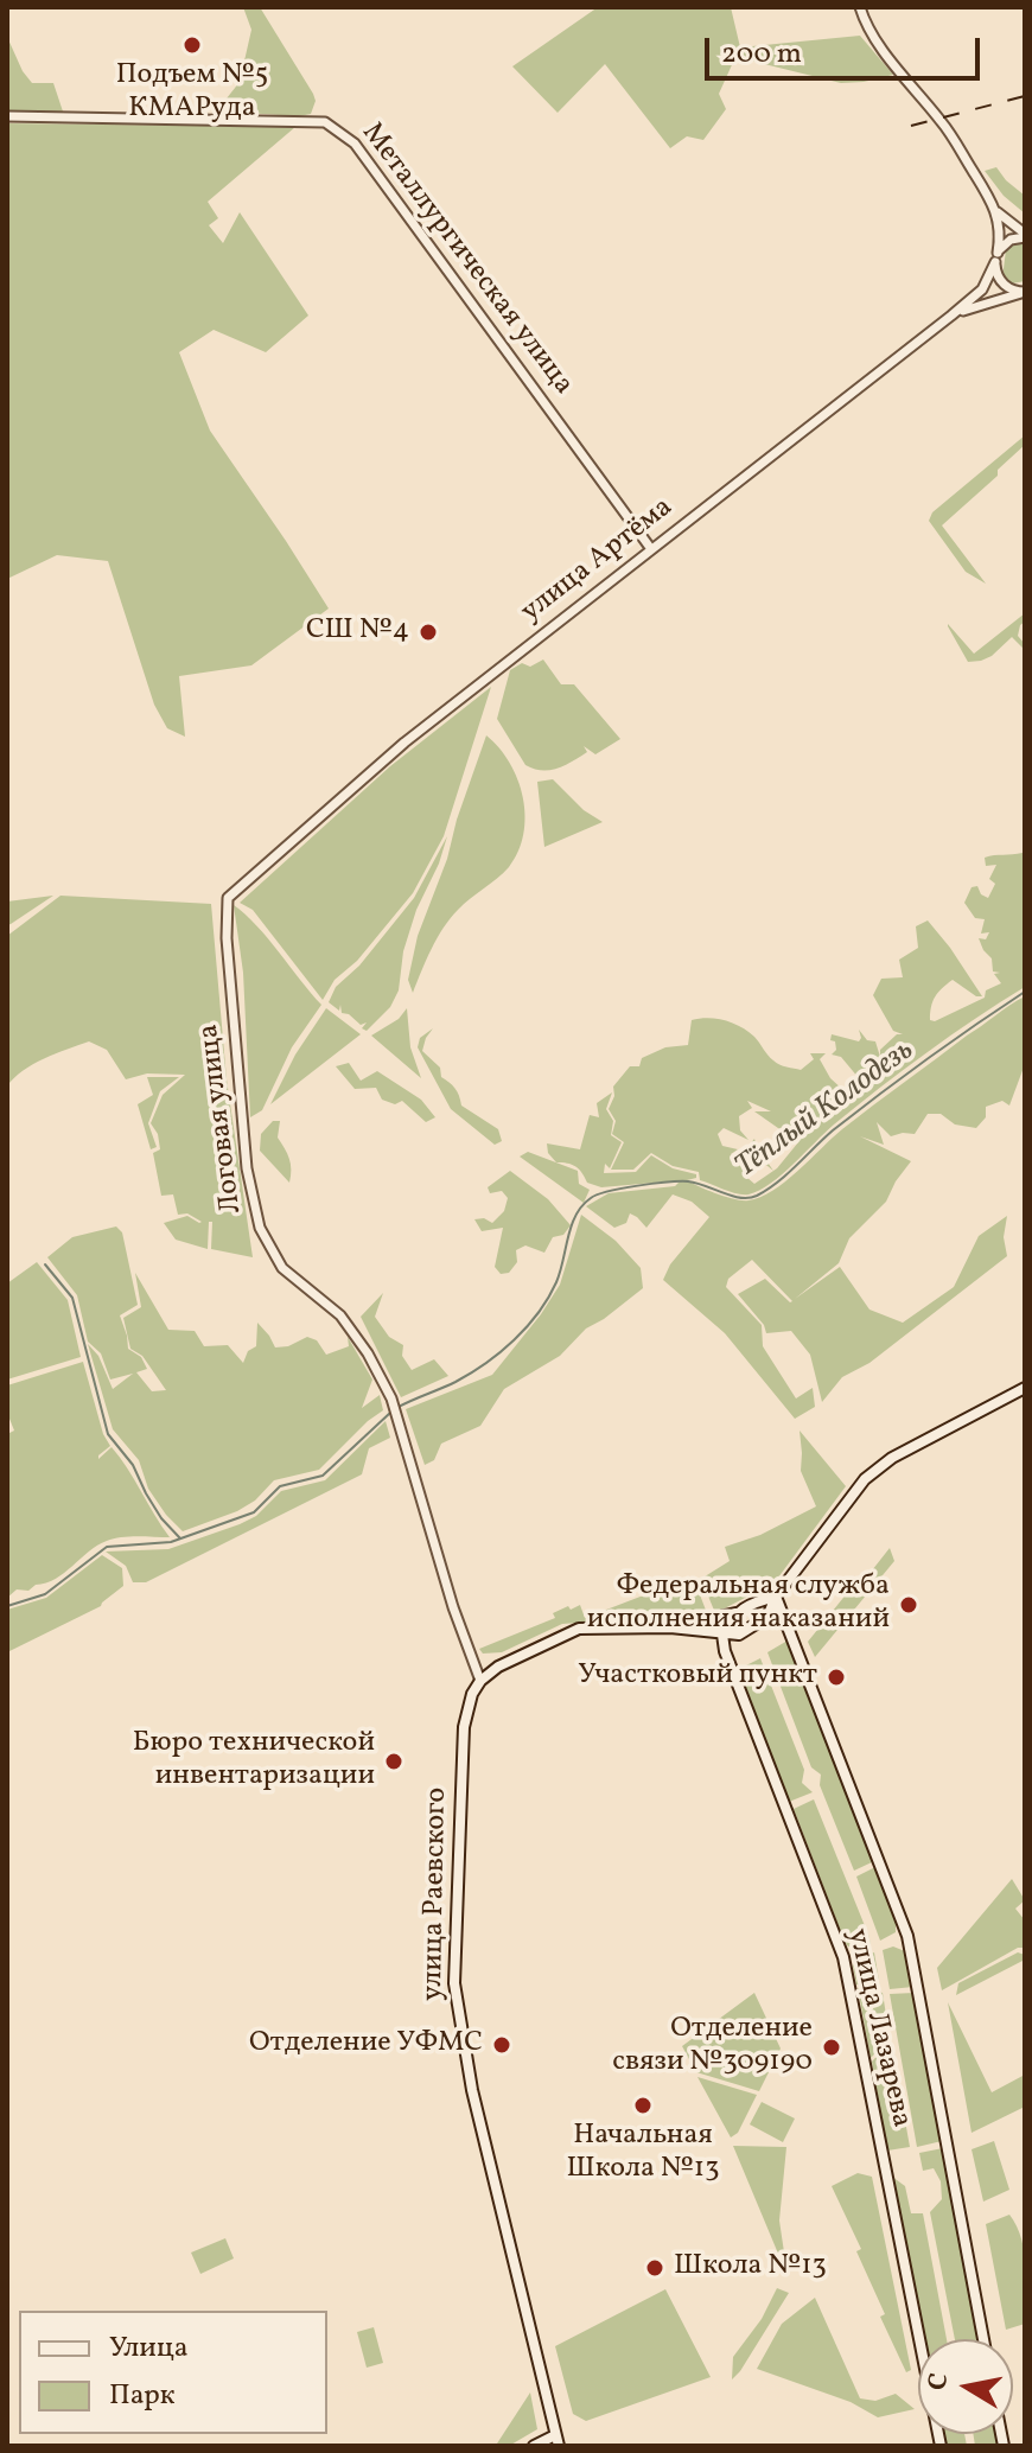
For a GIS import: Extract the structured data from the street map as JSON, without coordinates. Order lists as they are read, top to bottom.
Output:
{
  "streets": {
    "main road": ["улица Раевского", "улица Лазарева"],
    "street": ["Металлургическая улица", "улица Артёма", "Логовая улица"]
  },
  "crossings": [
    ["Металлургическая улица", "улица Артёма"],
    ["улица Артёма", "Логовая улица"],
    ["Логовая улица", "улица Раевского"]
  ],
  "water": ["Тёплый Колодезь"],
  "places": [
    "Подъем №5 КМАРуда",
    "СШ №4",
    "Федеральная служба исполнения наказаний",
    "Участковый пункт",
    "Бюро технической инвентаризации",
    "Отделение УФМС",
    "Отделение связи №309190",
    "Начальная Школа №13",
    "Школа №13"
  ],
  "legend": ["Улица", "Парк"],
  "scale_bar": "200 m",
  "north": "left"
}
